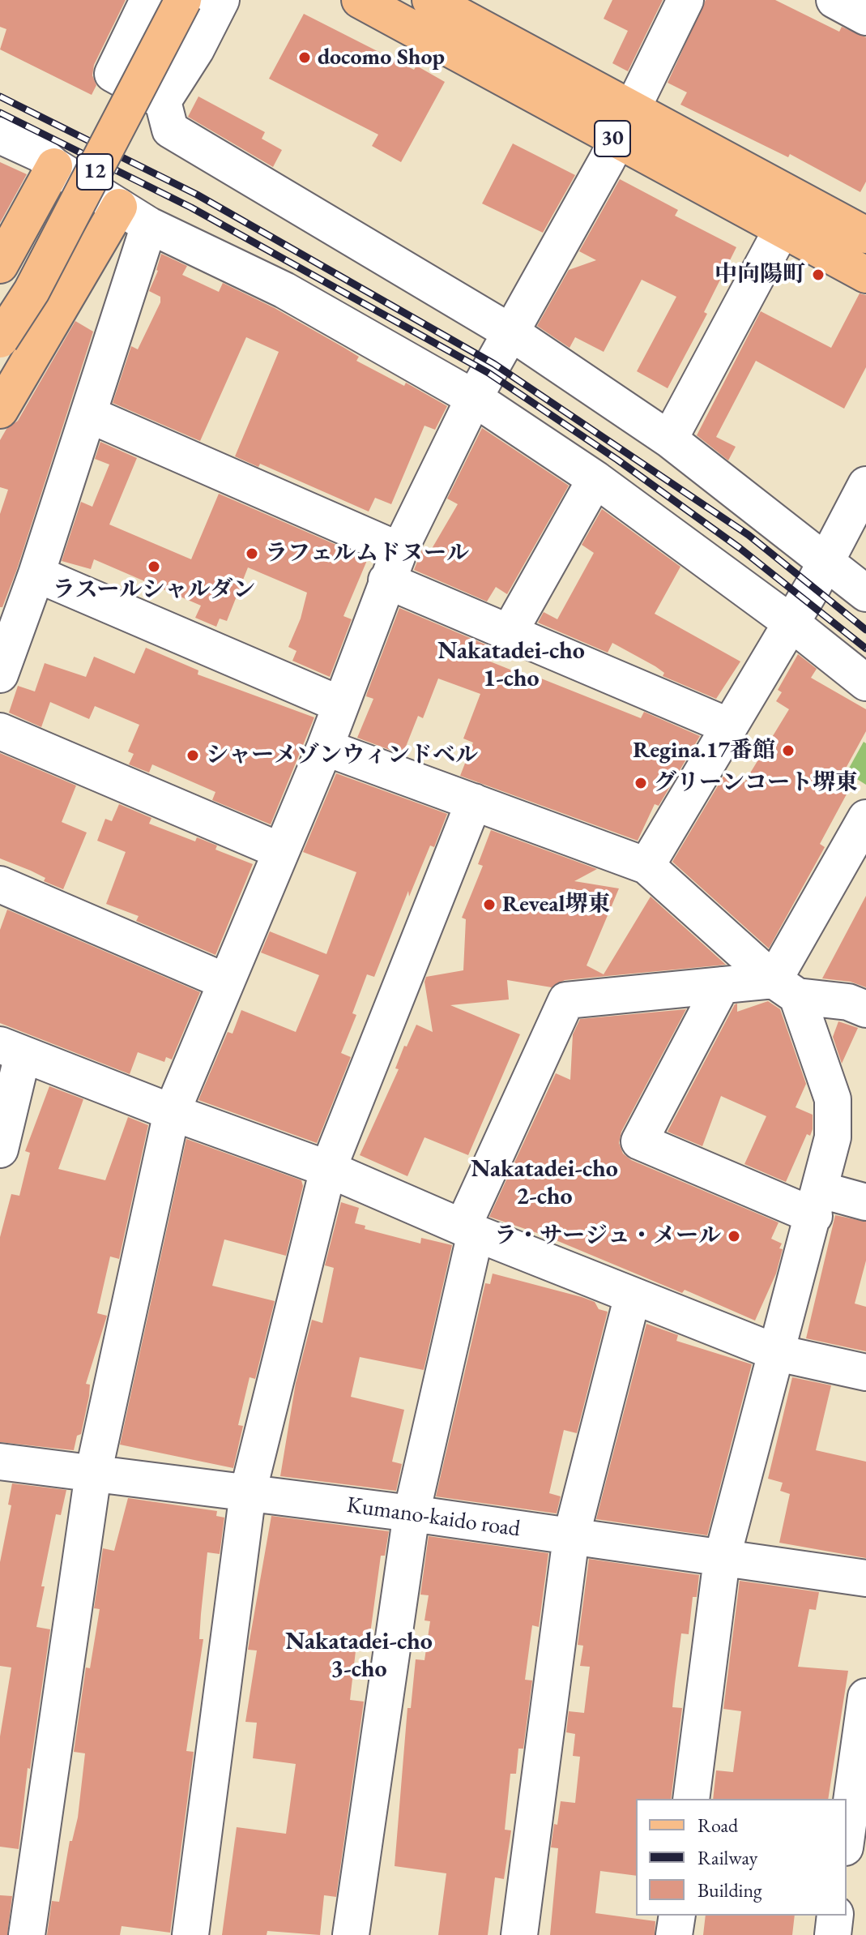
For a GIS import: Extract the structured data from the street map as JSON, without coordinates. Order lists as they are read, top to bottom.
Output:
{
  "streets": {
    "main road": ["30", "12"],
    "street": ["Kumano-kaido road"]
  },
  "districts": ["Nakatadei-cho 1-cho", "Nakatadei-cho 2-cho", "Nakatadei-cho 3-cho"],
  "places": [
    "docomo Shop",
    "中向陽町",
    "ラフェルムドヌール",
    "ラスールシャルダン",
    "Regina.17番館",
    "シャーメゾンウィンドベル",
    "グリーンコート堺東",
    "Reveal堺東",
    "ラ・サージュ・メール"
  ],
  "legend": ["Road", "Railway", "Building"]
}
